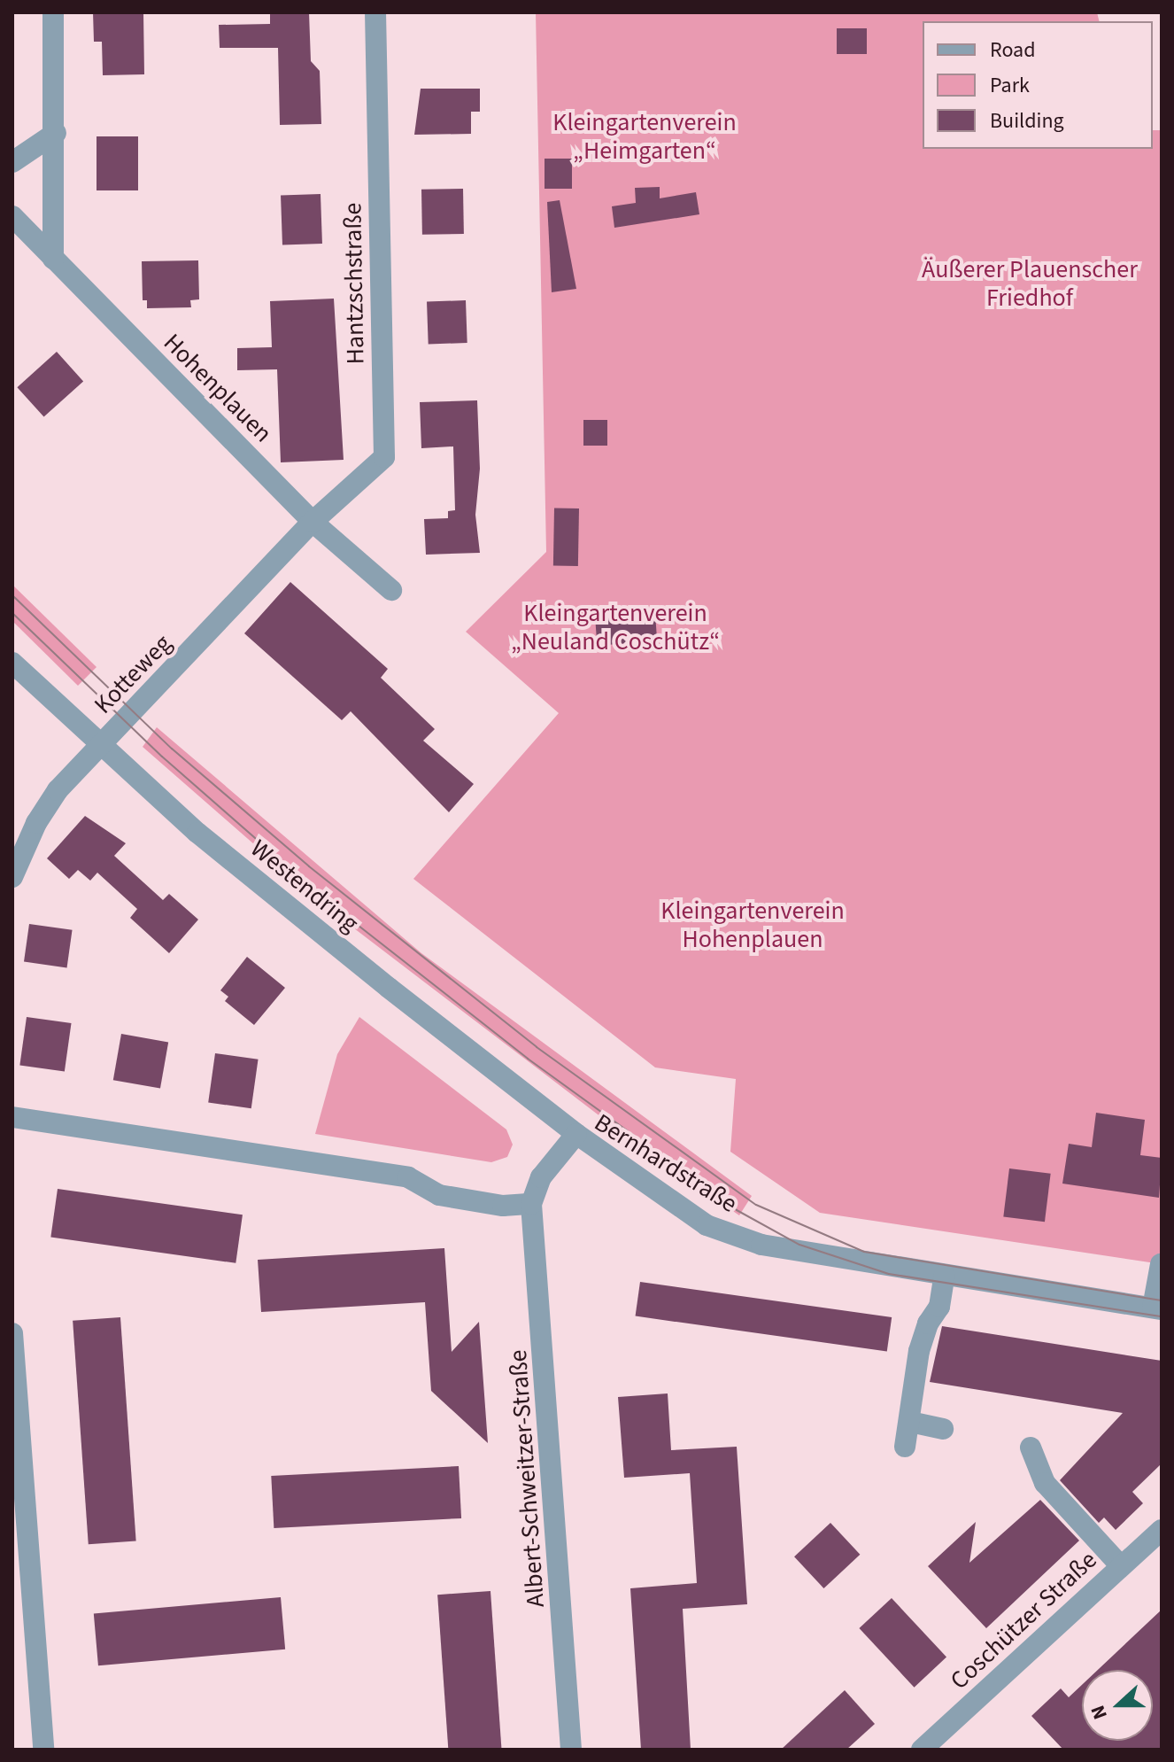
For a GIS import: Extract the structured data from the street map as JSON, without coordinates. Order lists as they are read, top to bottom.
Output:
{
  "streets": {
    "street": [
      "Hantzschstraße",
      "Hohenplauen",
      "Kotteweg",
      "Westendring",
      "Bernhardstraße",
      "Albert-Schweitzer-Straße",
      "Coschützer Straße"
    ]
  },
  "crossings": [
    ["Hantzschstraße", "Hohenplauen"],
    ["Hantzschstraße", "Kotteweg"],
    ["Hohenplauen", "Kotteweg"],
    ["Kotteweg", "Westendring"],
    ["Westendring", "Bernhardstraße"],
    ["Bernhardstraße", "Albert-Schweitzer-Straße"]
  ],
  "parks": [
    "Kleingartenverein „Heimgarten“",
    "Äußerer Plauenscher Friedhof",
    "Kleingartenverein „Neuland Coschütz“",
    "Kleingartenverein Hohenplauen"
  ],
  "legend": ["Road", "Park", "Building"],
  "north": "left"
}
